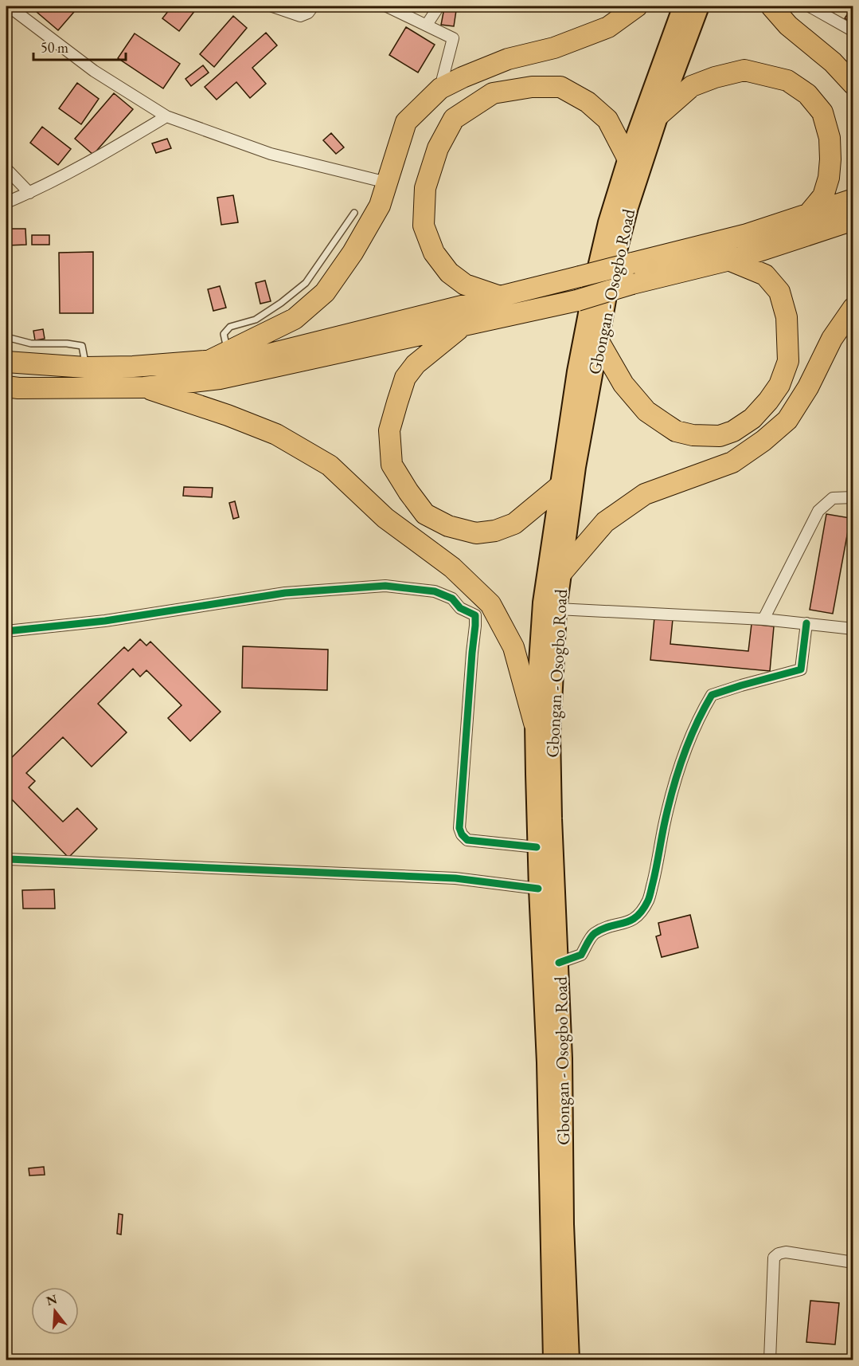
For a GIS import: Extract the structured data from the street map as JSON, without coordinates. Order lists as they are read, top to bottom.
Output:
{
  "streets": {
    "main road": ["Gbongan - Osogbo Road"]
  },
  "scale_bar": "50 m",
  "north": "top"
}
